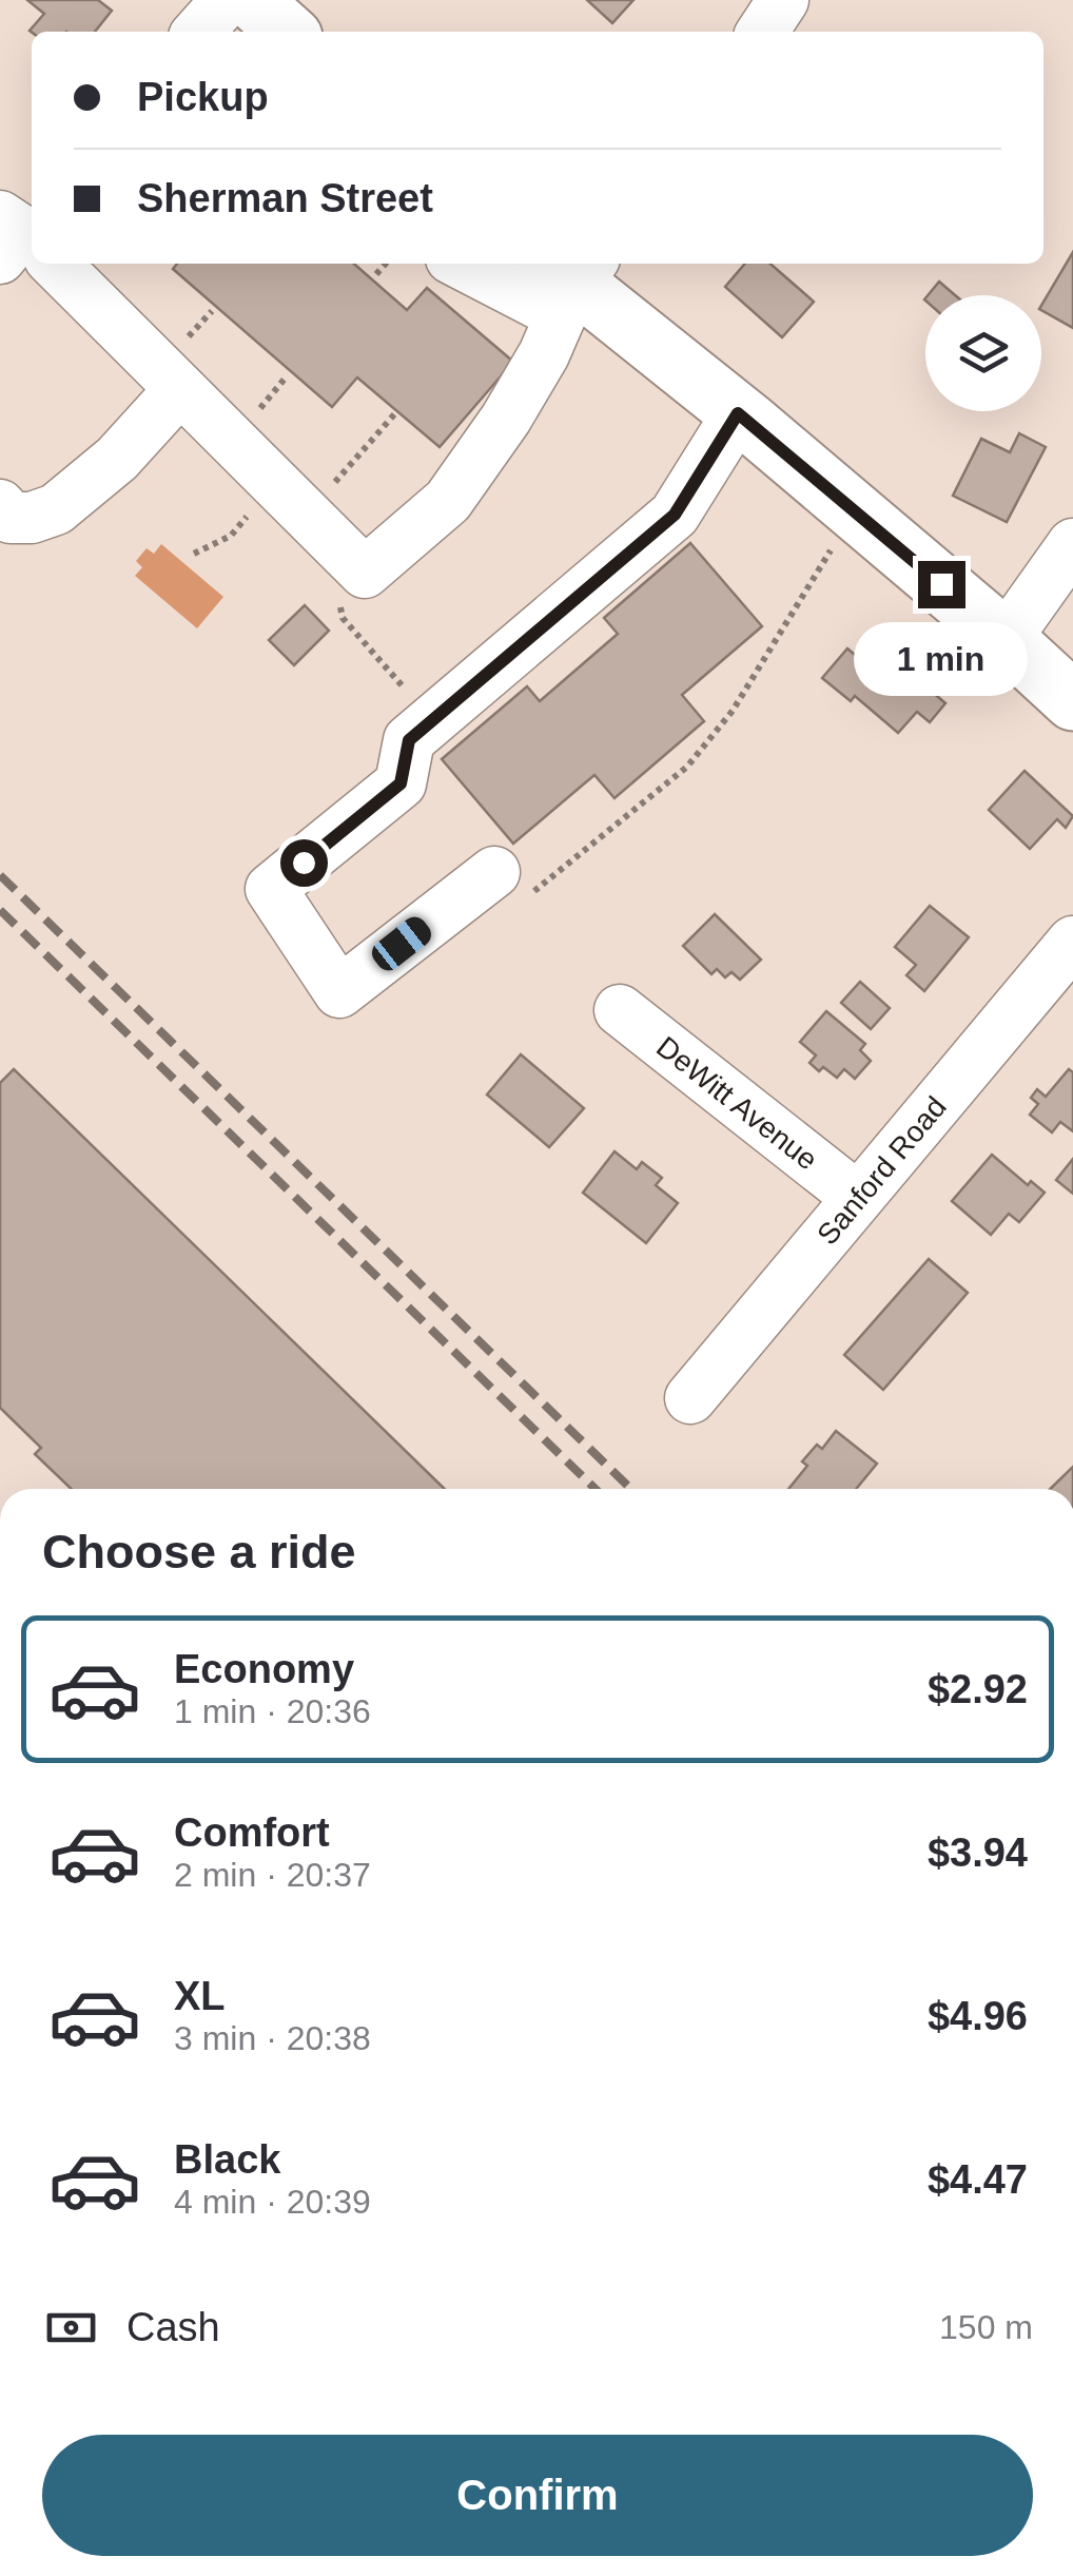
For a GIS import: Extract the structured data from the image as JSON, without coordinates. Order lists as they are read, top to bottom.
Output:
{
  "streets": {
    "street": ["DeWitt Avenue", "Sanford Road"]
  },
  "crossings": [
    ["DeWitt Avenue", "Sanford Road"]
  ],
  "page": {
    "banner": ["Pickup", "Sherman Street"],
    "bubble": "1 min",
    "heading": "Choose a ride",
    "list": [
      {
        "name": "Economy",
        "note": "1 min · 20:36",
        "value": "$2.92"
      },
      {
        "name": "Comfort",
        "note": "2 min · 20:37",
        "value": "$3.94"
      },
      {
        "name": "XL",
        "note": "3 min · 20:38",
        "value": "$4.96"
      },
      {
        "name": "Black",
        "note": "4 min · 20:39",
        "value": "$4.47"
      }
    ],
    "pay": ["Cash", "150 m"],
    "buttons": "Confirm"
  }
}
